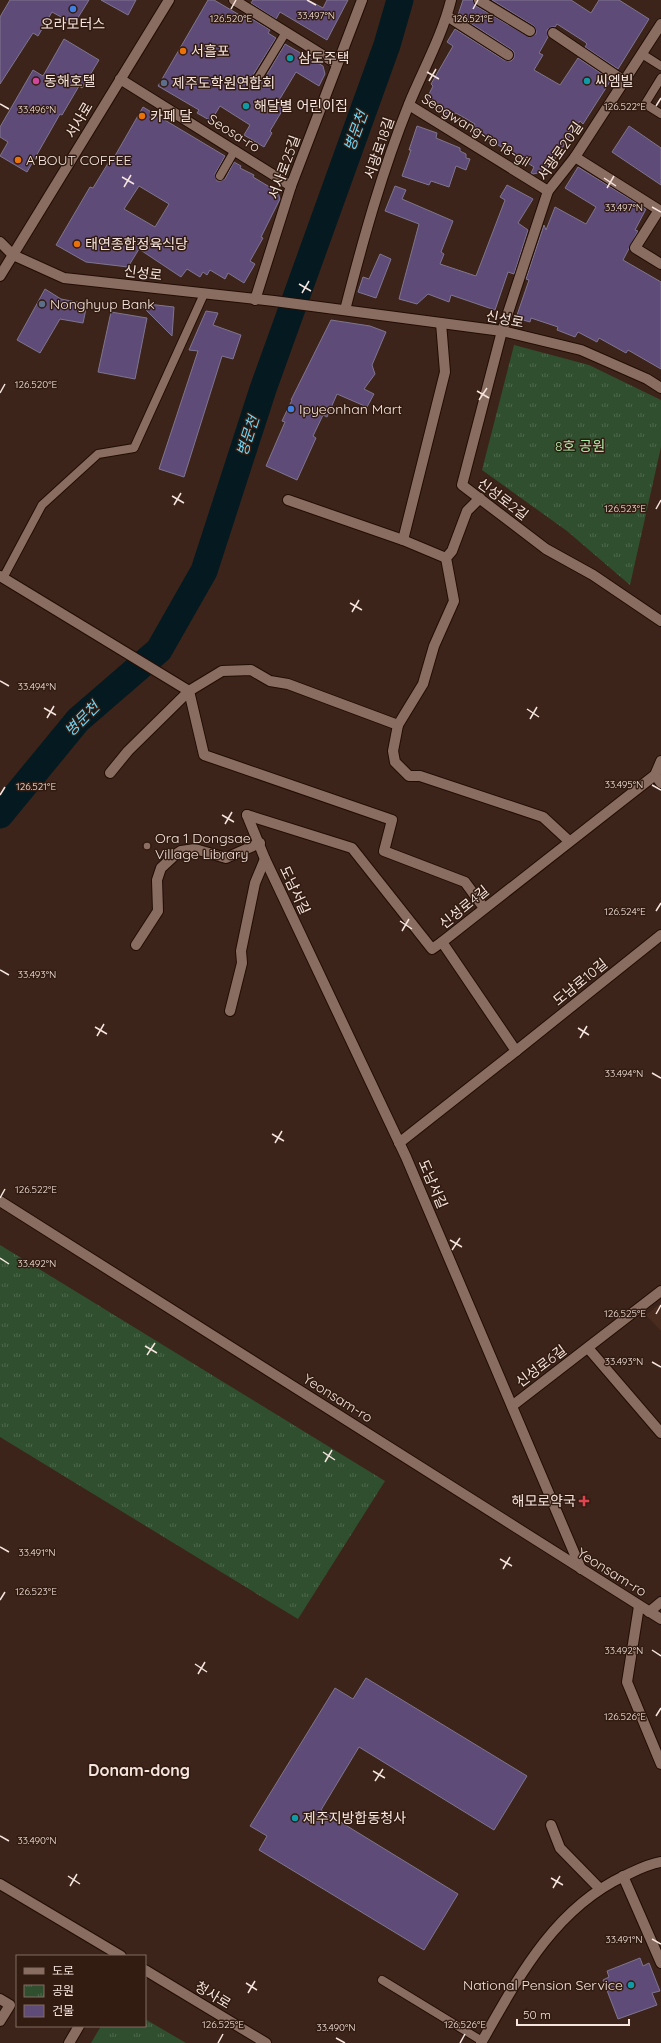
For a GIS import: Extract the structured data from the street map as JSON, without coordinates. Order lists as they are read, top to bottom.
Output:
{
  "streets": {
    "street": [
      "서사로",
      "Seogwang-ro 18-gil",
      "Seosa-ro",
      "서광로18길",
      "서광로20길",
      "서사로25길",
      "신성로",
      "신성로2길",
      "도남서길",
      "신성로4길",
      "도남로10길",
      "신성로6길",
      "Yeonsam-ro",
      "청사로"
    ]
  },
  "crossings": [
    ["서사로", "Seosa-ro"],
    ["서사로", "신성로"],
    ["Seogwang-ro 18-gil", "서광로18길"],
    ["Seogwang-ro 18-gil", "서광로20길"],
    ["Seosa-ro", "서사로25길"],
    ["서광로18길", "신성로"],
    ["서광로20길", "신성로"],
    ["서광로20길", "신성로2길"],
    ["서사로25길", "신성로"],
    ["신성로", "신성로2길"],
    ["도남서길", "신성로4길"],
    ["도남서길", "신성로6길"],
    ["도남서길", "Yeonsam-ro"],
    ["신성로4길", "도남로10길"]
  ],
  "districts": ["Donam-dong"],
  "water": ["병문천"],
  "parks": ["8호 공원"],
  "places": {
    "other": [
      "오라모터스",
      "서흘포",
      "삼도주택",
      "동해호텔",
      "씨엠빌",
      "제주도학원연합회",
      "해달별 어린이집",
      "카페 달",
      "A'BOUT COFFEE",
      "태연종합정육식당",
      "Nonghyup Bank",
      "Ipyeonhan Mart",
      "Ora 1 Dongsae Village Library",
      "제주지방합동청사",
      "National Pension Service"
    ],
    "health": ["해모로약국"]
  },
  "legend": ["도로", "공원", "건물"],
  "scale_bar": "50 m",
  "coordinates": [
    "33.497°N",
    "126.520°E",
    "126.521°E",
    "126.522°E",
    "33.496°N",
    "126.523°E",
    "33.494°N",
    "33.495°N",
    "126.524°E",
    "33.493°N",
    "33.492°N",
    "126.525°E",
    "33.491°N",
    "126.526°E",
    "33.490°N"
  ]
}
